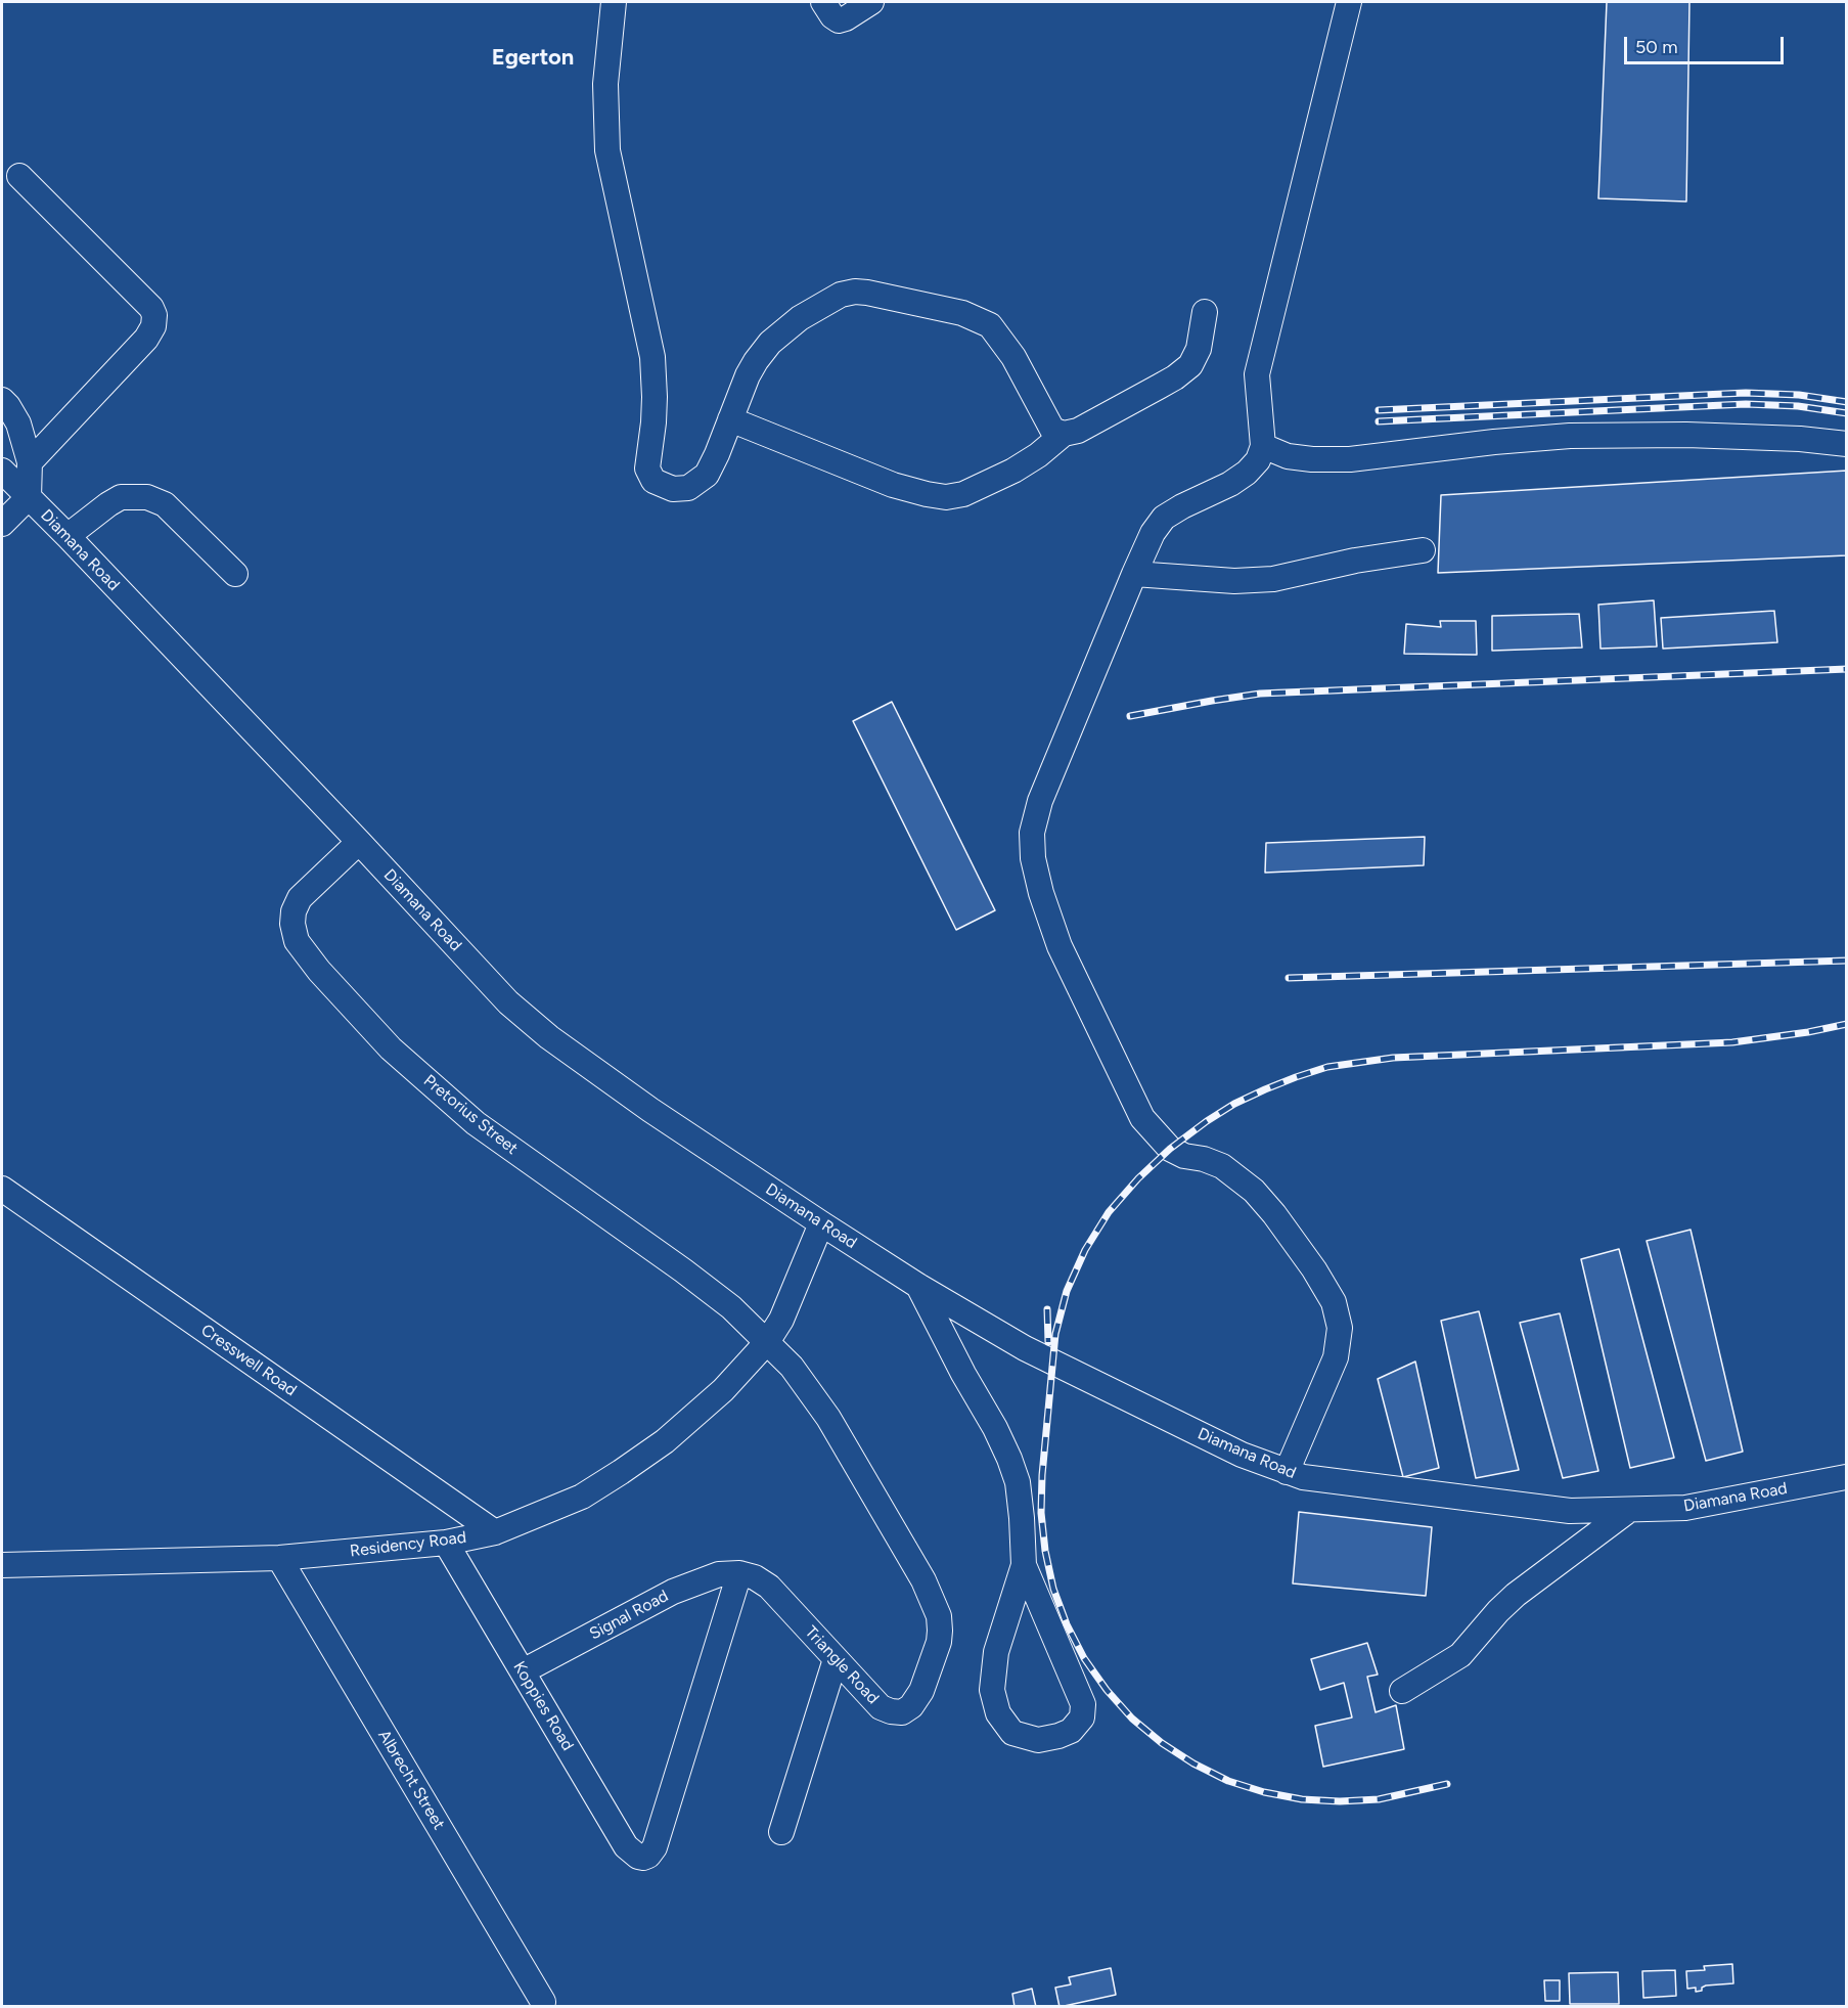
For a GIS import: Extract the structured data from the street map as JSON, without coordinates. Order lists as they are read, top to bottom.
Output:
{
  "streets": {
    "street": [
      "Diamana Road",
      "Pretorius Street",
      "Cresswell Road",
      "Residency Road",
      "Signal Road",
      "Triangle Road",
      "Koppies Road",
      "Albrecht Street"
    ]
  },
  "crossings": [
    ["Diamana Road", "Pretorius Street"],
    ["Diamana Road", "Residency Road"],
    ["Pretorius Street", "Residency Road"],
    ["Pretorius Street", "Triangle Road"],
    ["Cresswell Road", "Residency Road"],
    ["Residency Road", "Triangle Road"],
    ["Residency Road", "Koppies Road"],
    ["Residency Road", "Albrecht Street"],
    ["Signal Road", "Triangle Road"],
    ["Signal Road", "Koppies Road"],
    ["Triangle Road", "Koppies Road"]
  ],
  "districts": ["Egerton"],
  "scale_bar": "50 m"
}
